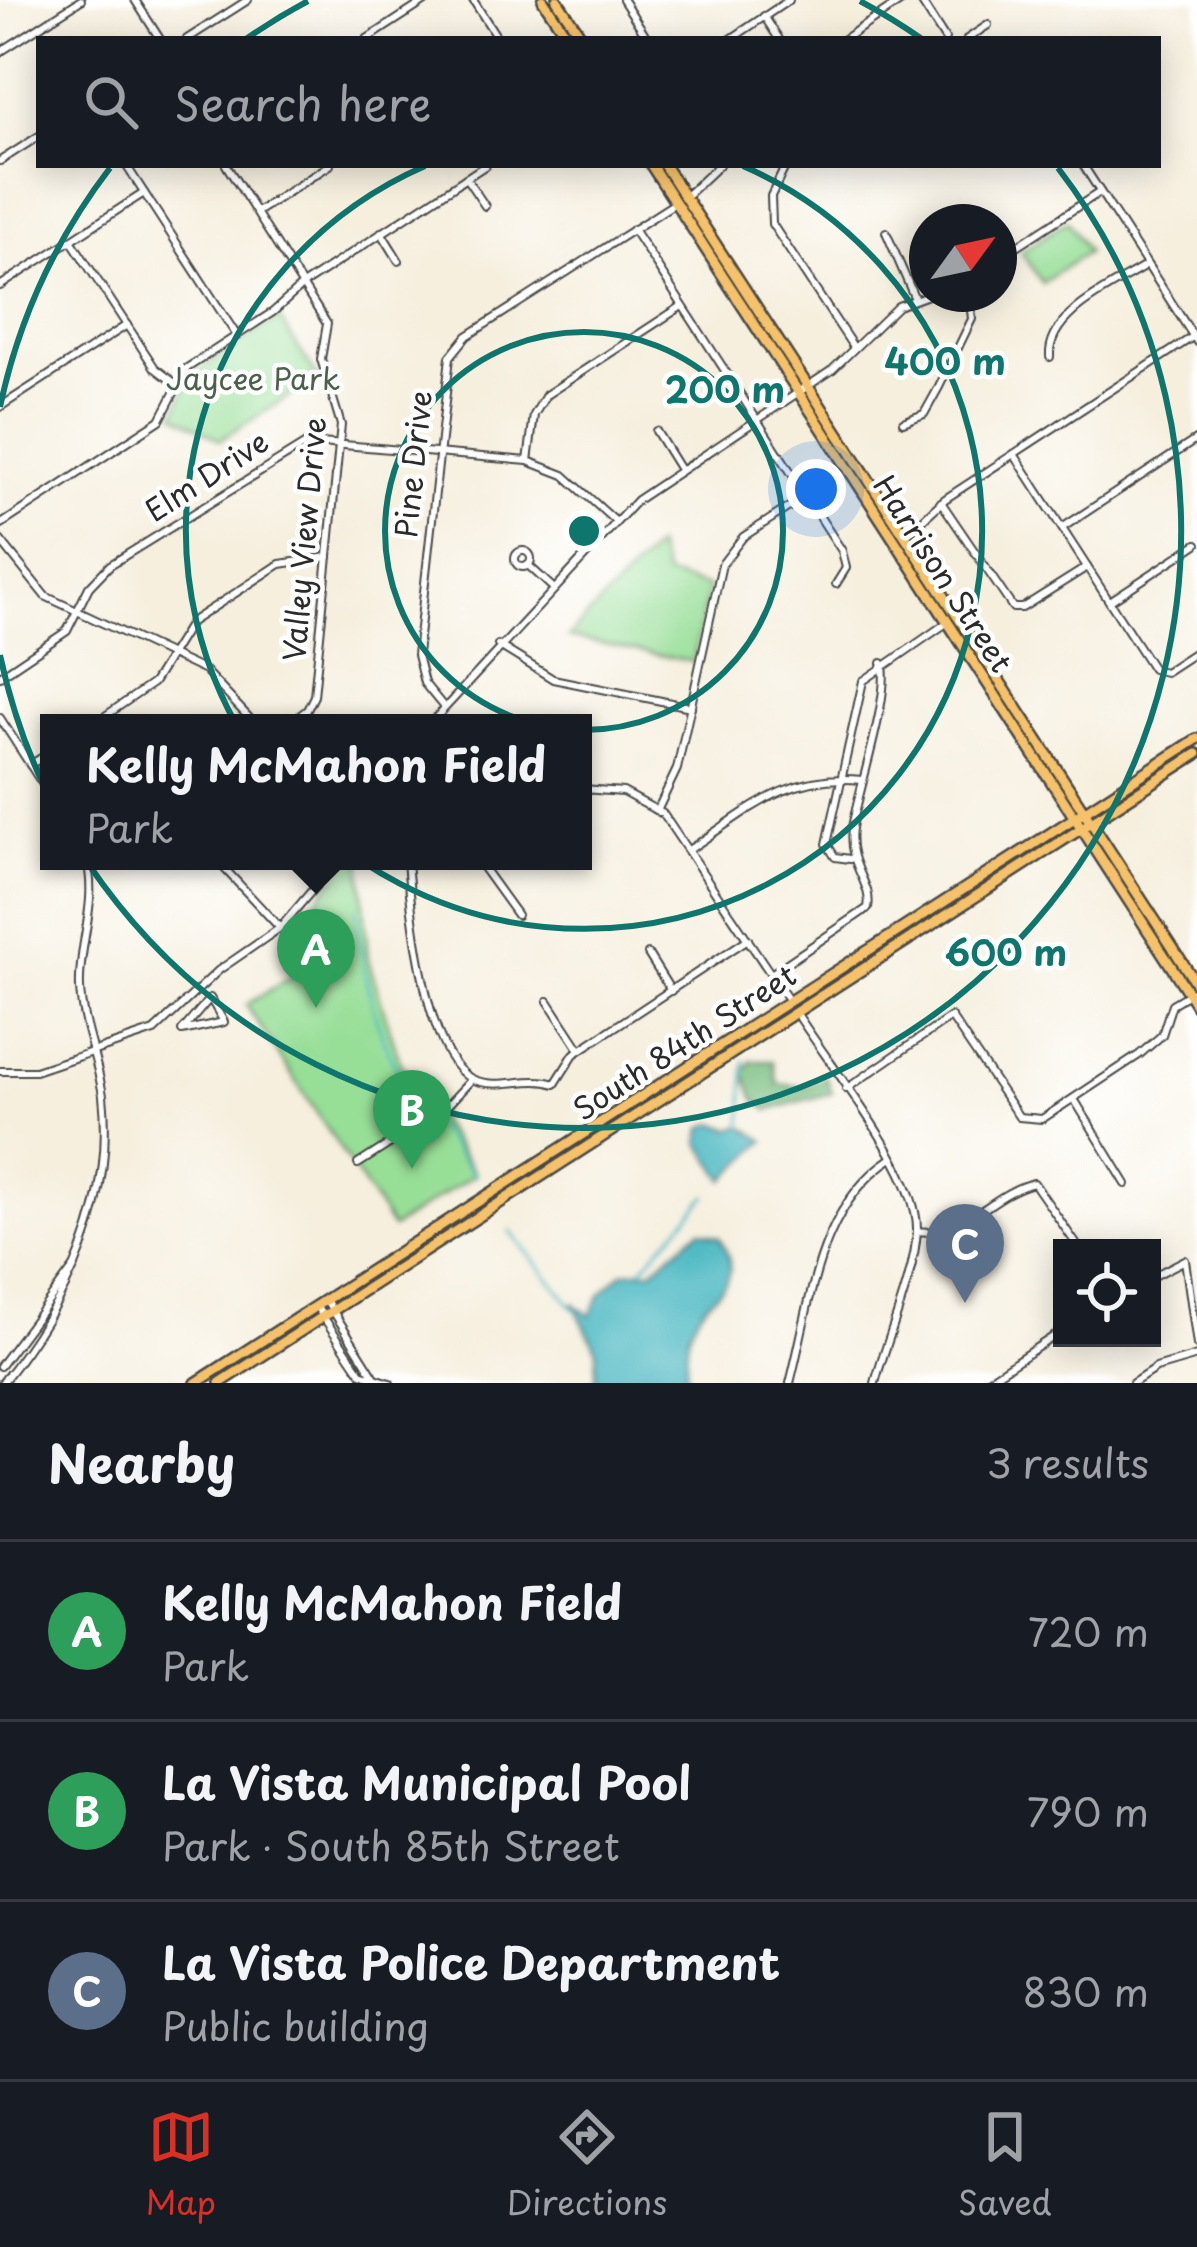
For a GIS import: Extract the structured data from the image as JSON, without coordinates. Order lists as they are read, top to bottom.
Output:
{
  "streets": {
    "main road": ["Harrison Street", "South 84th Street"],
    "street": ["Pine Drive", "Elm Drive", "Valley View Drive"]
  },
  "crossings": [
    ["Pine Drive", "Elm Drive"],
    ["Pine Drive", "Harrison Street"],
    ["Elm Drive", "Valley View Drive"],
    ["Harrison Street", "South 84th Street"]
  ],
  "parks": ["Jaycee Park"],
  "north": "top right",
  "page": {
    "search": "Search here",
    "popup": ["Kelly McMahon Field", "Park"],
    "pins": ["A", "B", "C"],
    "heading": ["Nearby", "3 results"],
    "list": [
      {
        "mark": "A",
        "name": "Kelly McMahon Field",
        "note": "Park",
        "value": "720 m"
      },
      {
        "mark": "B",
        "name": "La Vista Municipal Pool",
        "note": "Park · South 85th Street",
        "value": "790 m"
      },
      {
        "mark": "C",
        "name": "La Vista Police Department",
        "note": "Public building",
        "value": "830 m"
      }
    ],
    "nav": ["Map", "Directions", "Saved"]
  },
  "rings": ["400 m", "200 m", "600 m"]
}
